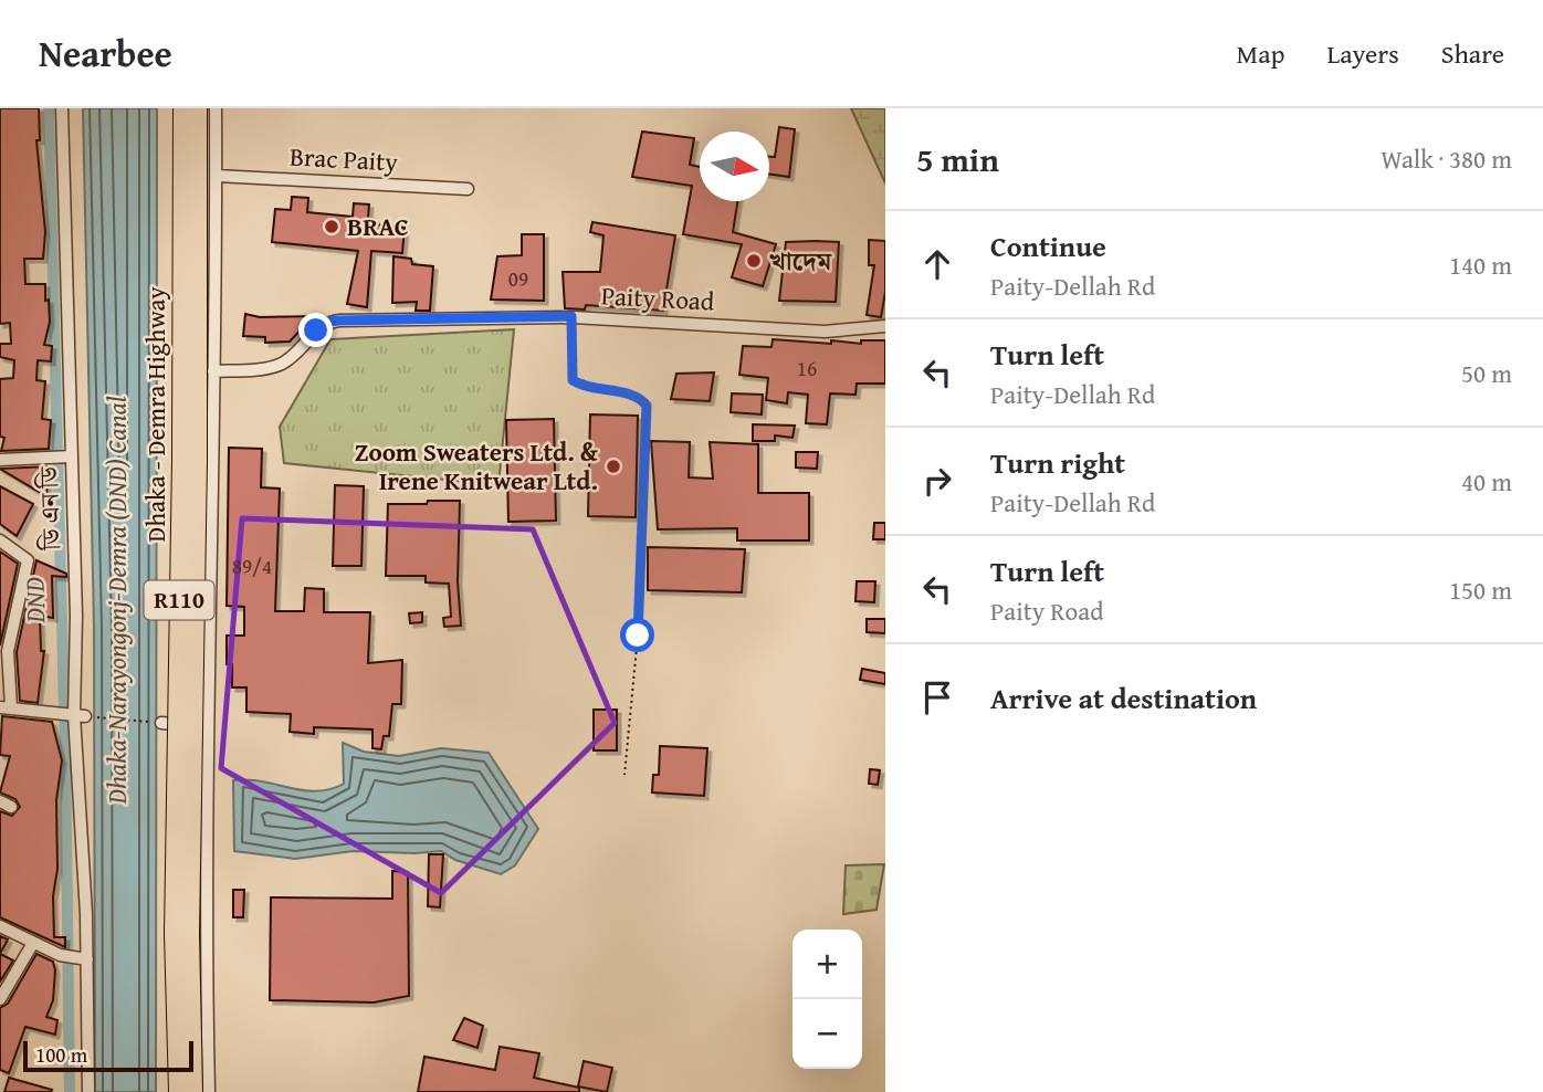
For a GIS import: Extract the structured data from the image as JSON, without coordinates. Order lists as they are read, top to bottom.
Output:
{
  "streets": {
    "main road": ["Dhaka - Demra Highway", "R110"],
    "street": ["Brac Paity", "Paity Road", "ডি এন ডি"]
  },
  "water": ["DND", "Dhaka-Narayongonj-Demra (DND) Canal"],
  "places": ["BRAC", "খাদেম", "Zoom Sweaters Ltd. & Irene Knitwear Ltd."],
  "house_numbers": ["09", "16", "89/4"],
  "scale_bar": "100 m",
  "north": "right",
  "page": {
    "header": "Nearbee",
    "nav": ["Map", "Layers", "Share"],
    "heading": ["5 min", "Walk · 380 m"],
    "list": [
      ["Continue", "Paity-Dellah Rd", "140 m"],
      ["Turn left", "Paity-Dellah Rd", "50 m"],
      ["Turn right", "Paity-Dellah Rd", "40 m"],
      ["Turn left", "Paity Road", "150 m"],
      "Arrive at destination"
    ],
    "map_buttons": ["+", "−"],
    "scale": "100 m"
  }
}
